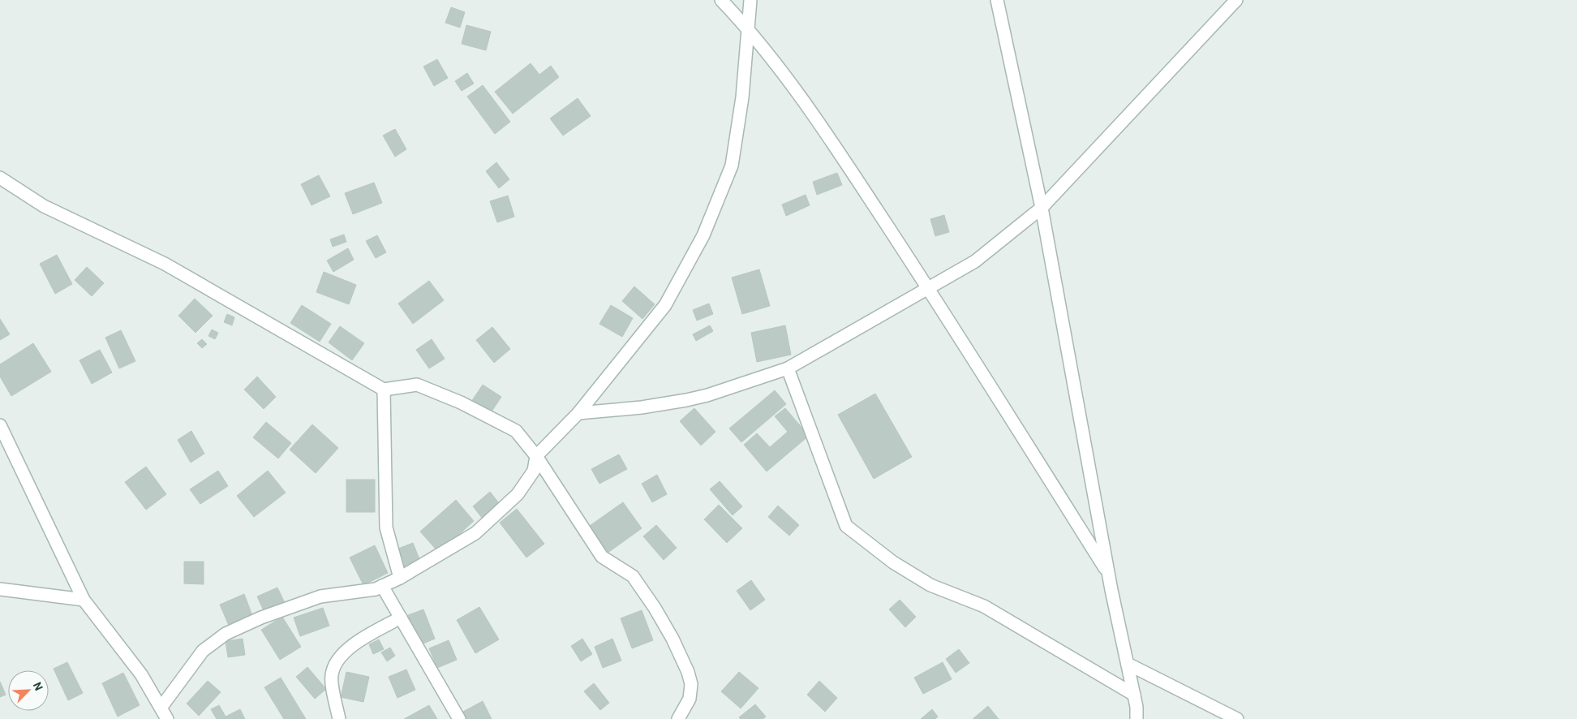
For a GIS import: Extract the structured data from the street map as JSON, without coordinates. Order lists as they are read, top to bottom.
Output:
{
  "north": "top right"
}
